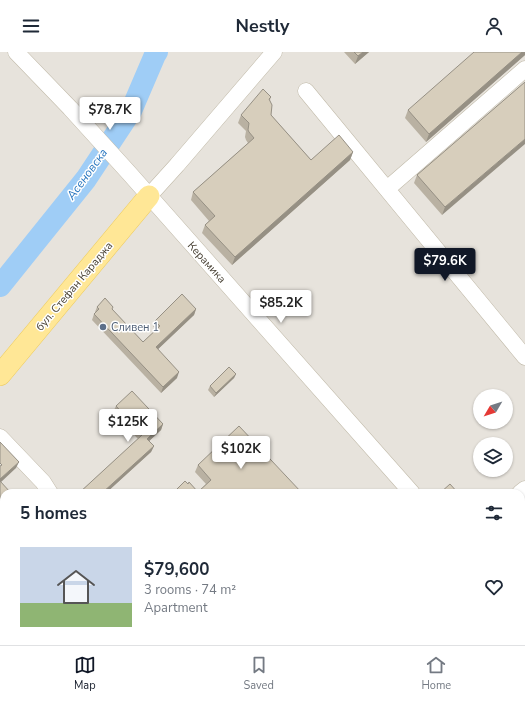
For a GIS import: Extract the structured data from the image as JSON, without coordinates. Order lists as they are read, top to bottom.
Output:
{
  "streets": {
    "main road": ["бул. Стефан Караджа"],
    "street": ["Керамика"]
  },
  "crossings": [
    ["Керамика", "бул. Стефан Караджа"]
  ],
  "water": ["Асеновска"],
  "places": ["Сливен 1"],
  "north": "bottom left",
  "page": {
    "header": "Nestly",
    "price": [
      "$78.7K",
      "$79.6K",
      "$85.2K",
      "$125K",
      "$102K"
    ],
    "heading": "5 homes",
    "list": [
      {
        "name": "$79,600",
        "note": "3 rooms · 74 m² · Apartment"
      }
    ],
    "tabs": ["Map", "Saved", "Home"]
  }
}
